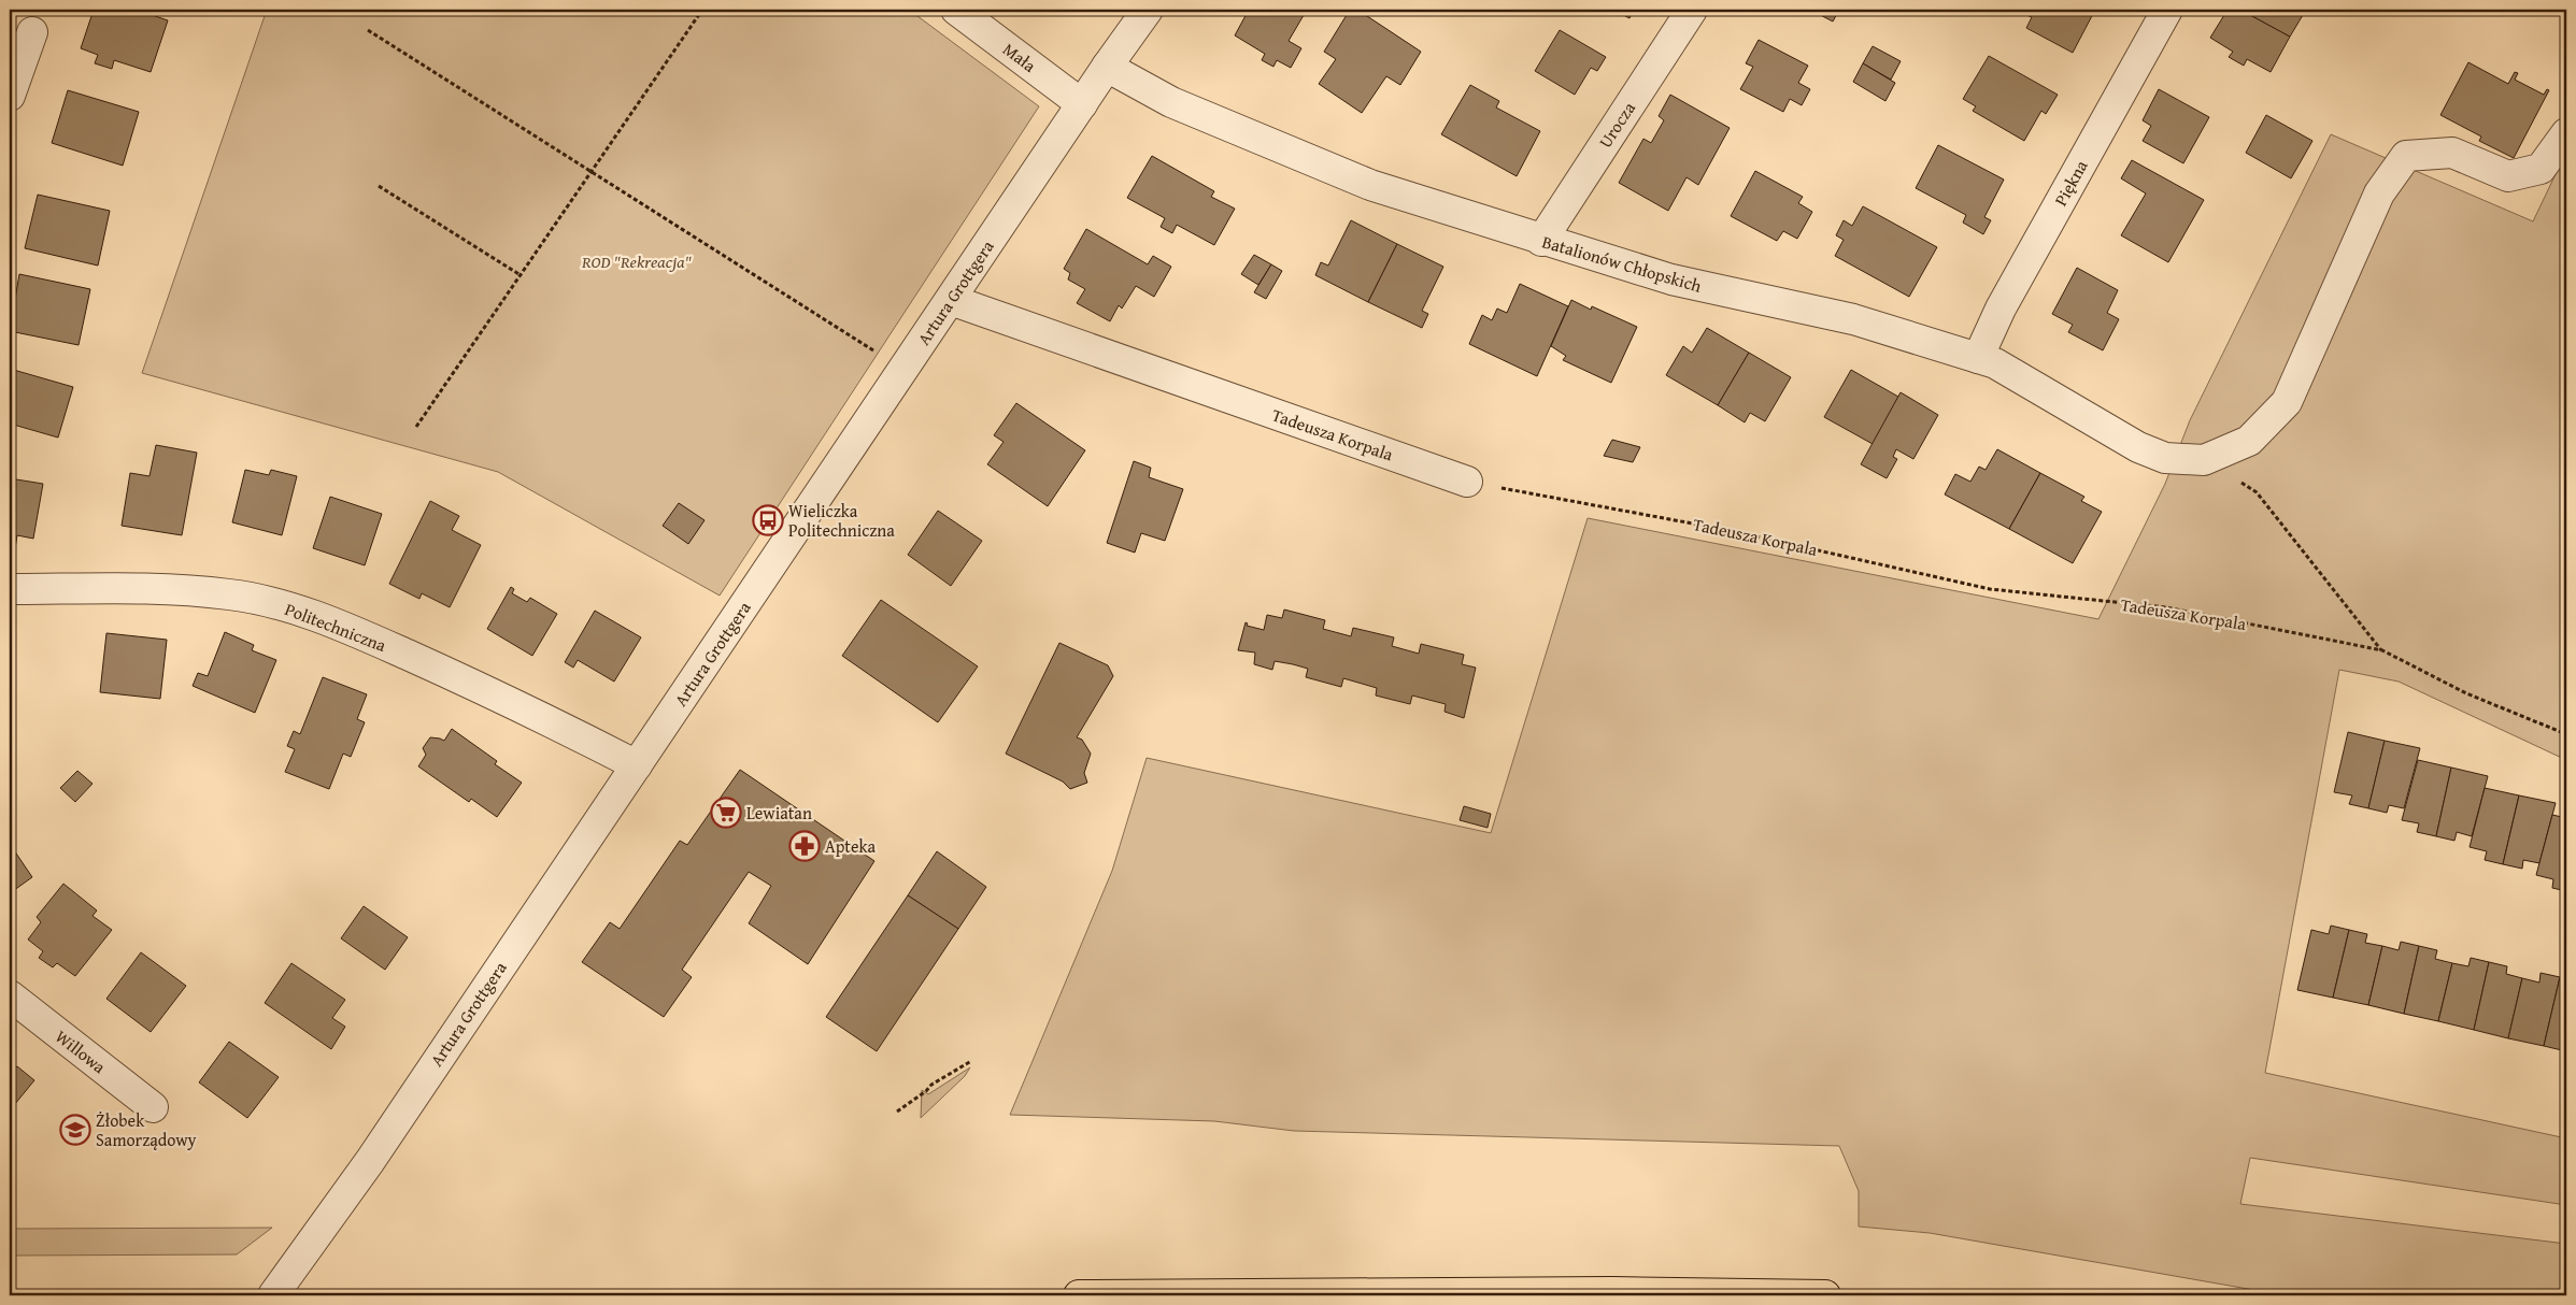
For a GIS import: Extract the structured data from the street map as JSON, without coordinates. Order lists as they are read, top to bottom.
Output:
{
  "streets": {
    "street": [
      "Mała",
      "Urocza",
      "Piękna",
      "Batalionów Chłopskich",
      "Artura Grottgera",
      "Tadeusza Korpala",
      "Politechniczna",
      "Willowa"
    ]
  },
  "crossings": [
    ["Mała", "Artura Grottgera"],
    ["Urocza", "Batalionów Chłopskich"],
    ["Piękna", "Batalionów Chłopskich"],
    ["Batalionów Chłopskich", "Artura Grottgera"],
    ["Artura Grottgera", "Tadeusza Korpala"],
    ["Artura Grottgera", "Politechniczna"]
  ],
  "parks": ["ROD \"Rekreacja\""],
  "places": {
    "bus stop": ["Wieliczka Politechniczna"],
    "supermarket": ["Lewiatan"],
    "pharmacy": ["Apteka"],
    "school or university": ["Żłobek Samorządowy"]
  }
}
